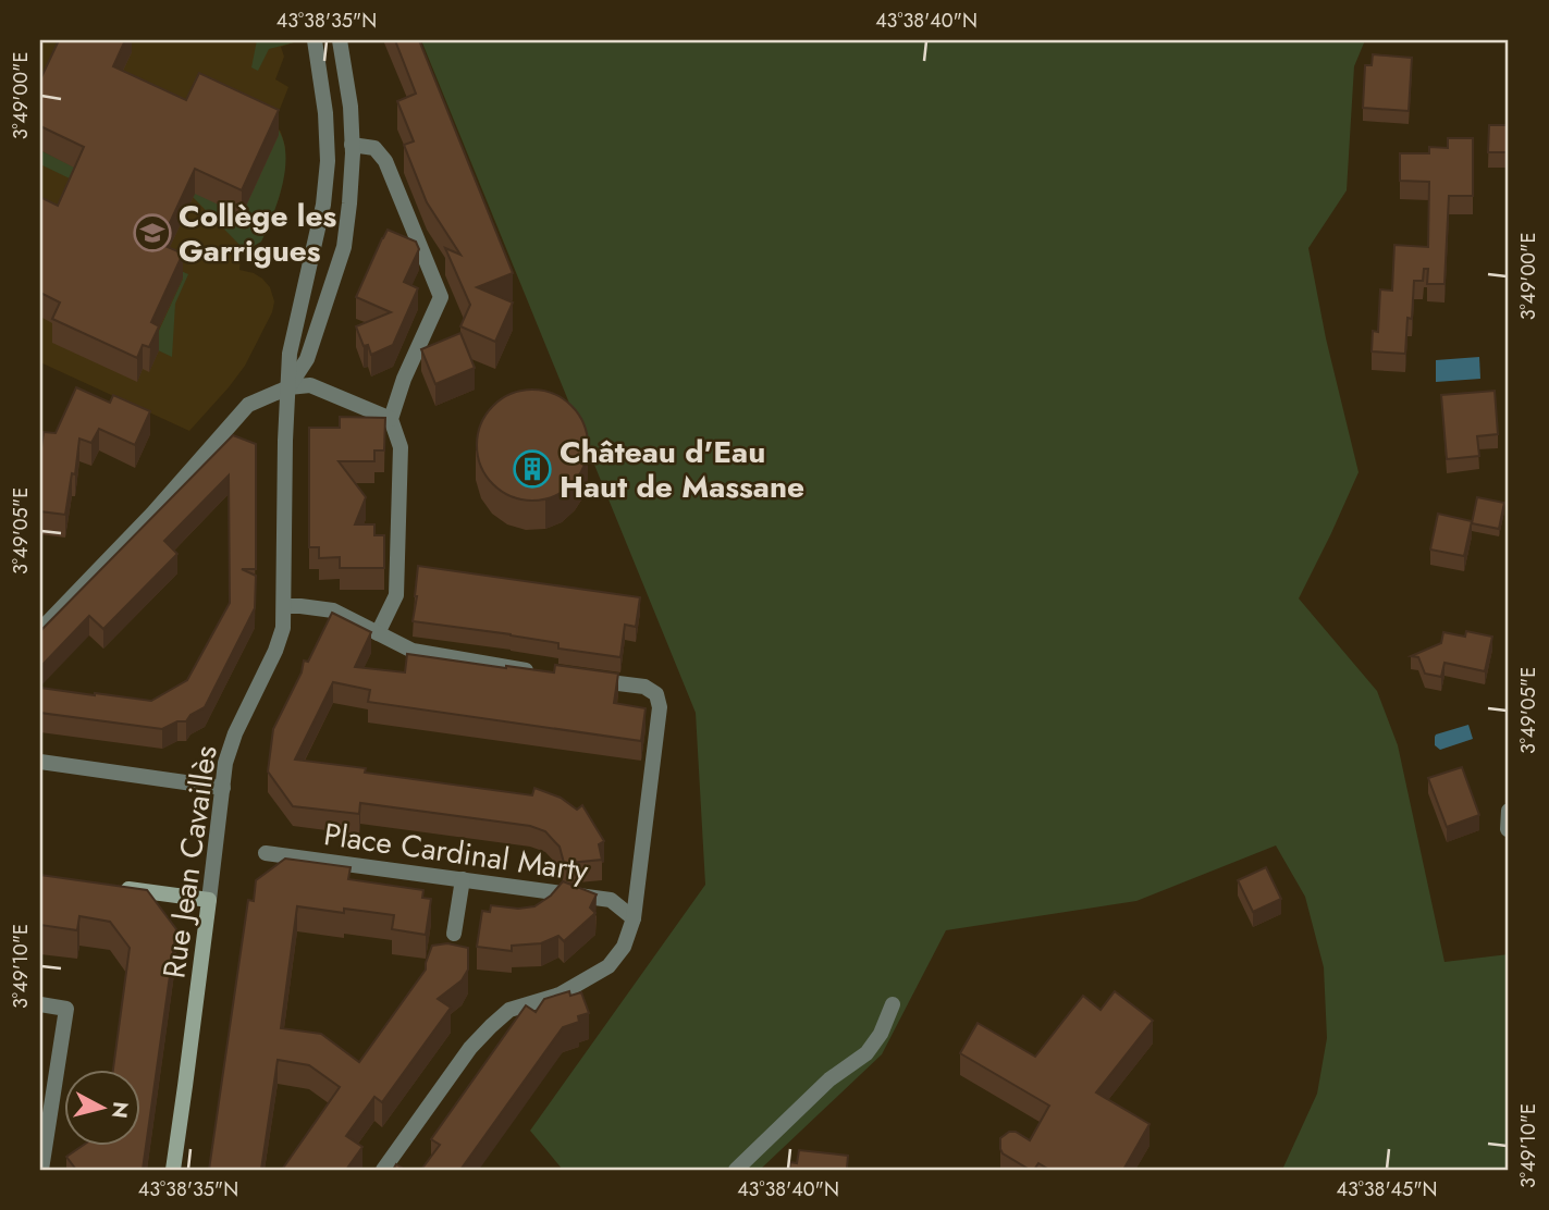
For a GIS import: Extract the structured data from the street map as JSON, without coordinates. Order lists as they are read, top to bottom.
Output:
{
  "streets": {
    "main road": ["Rue Jean Cavaillès"],
    "street": ["Place Cardinal Marty"]
  },
  "places": {
    "school or university": ["Collège les Garrigues"],
    "building": ["Château d'Eau Haut de Massane"]
  },
  "north": "right",
  "coordinates": [
    "43°38'35\"N",
    "43°38'40\"N",
    "3°49'00\"E",
    "3°49'05\"E",
    "3°49'10\"E",
    "43°38'45\"N"
  ]
}
